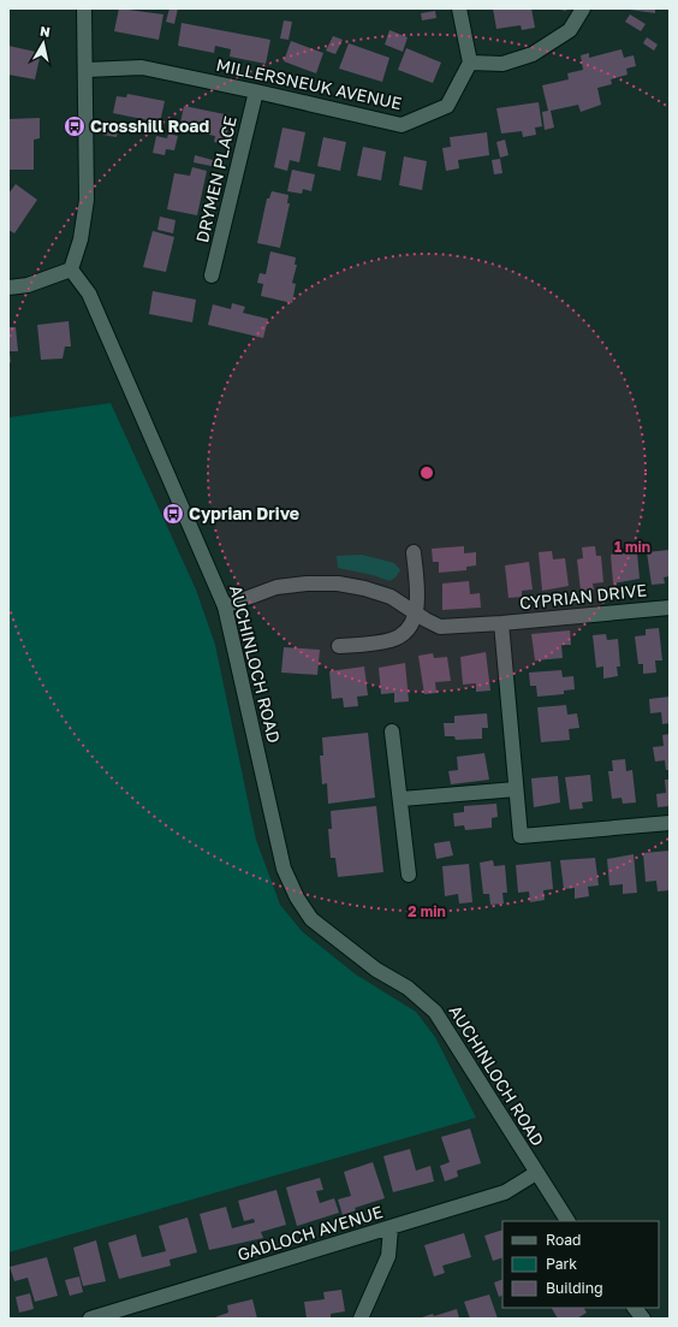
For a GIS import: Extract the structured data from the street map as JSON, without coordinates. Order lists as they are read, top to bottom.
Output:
{
  "streets": {
    "street": [
      "MILLERSNEUK AVENUE",
      "DRYMEN PLACE",
      "CYPRIAN DRIVE",
      "AUCHINLOCH ROAD",
      "GADLOCH AVENUE"
    ]
  },
  "crossings": [
    ["MILLERSNEUK AVENUE", "DRYMEN PLACE"],
    ["CYPRIAN DRIVE", "AUCHINLOCH ROAD"],
    ["AUCHINLOCH ROAD", "GADLOCH AVENUE"]
  ],
  "places": {
    "bus stop": ["Crosshill Road", "Cyprian Drive"]
  },
  "legend": ["Road", "Park", "Building"],
  "north": "top",
  "rings": ["1 min", "2 min"]
}
